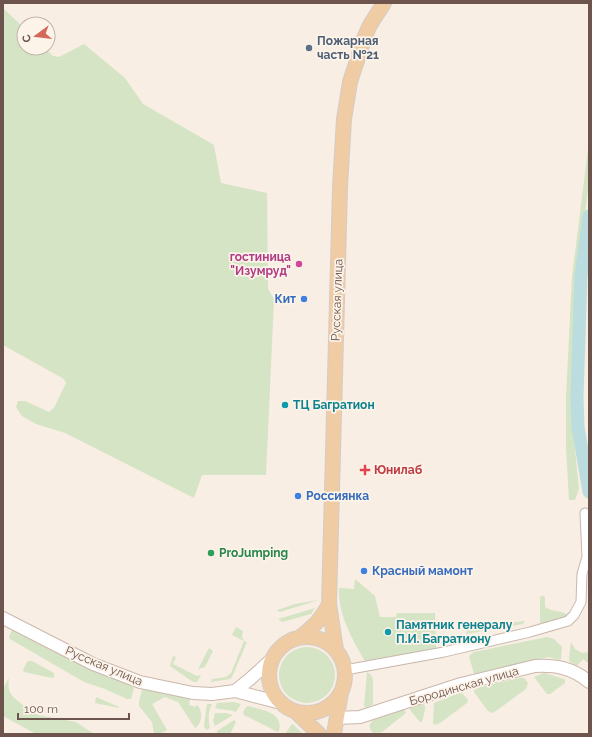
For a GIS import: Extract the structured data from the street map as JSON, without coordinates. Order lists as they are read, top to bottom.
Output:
{
  "streets": {
    "main road": ["Русская улица", "Бородинская улица"]
  },
  "places": {
    "other": [
      "Пожарная часть №21",
      "гостиница \"Изумруд\"",
      "Кит",
      "ТЦ Багратион",
      "Россиянка",
      "ProJumping",
      "Красный мамонт",
      "Памятник генералу П.И. Багратиону"
    ],
    "health": ["Юнилаб"]
  },
  "scale_bar": "100 m",
  "north": "left"
}
